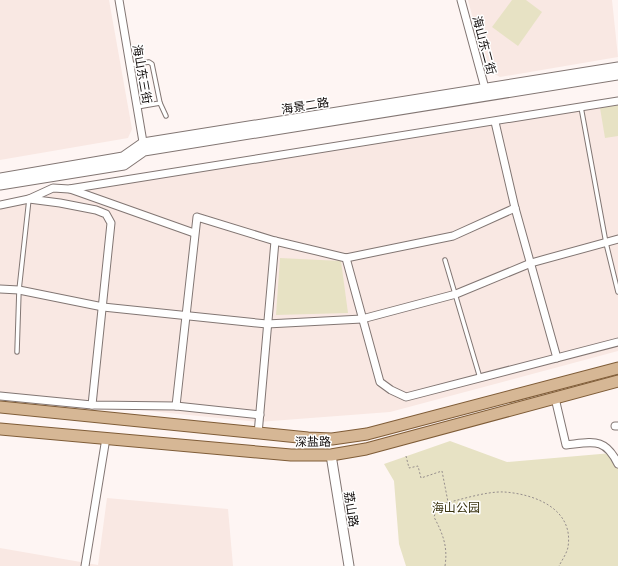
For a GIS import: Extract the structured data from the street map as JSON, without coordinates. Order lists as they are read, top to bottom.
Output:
{
  "streets": {
    "main road": ["深盐路"],
    "street": [
      "海山东二街",
      "海山东三街",
      "海景二路",
      "荔山路"
    ]
  },
  "crossings": [
    ["海山东二街", "海景二路"],
    ["海山东三街", "海景二路"],
    ["深盐路", "荔山路"]
  ],
  "parks": ["海山公园"]
}
